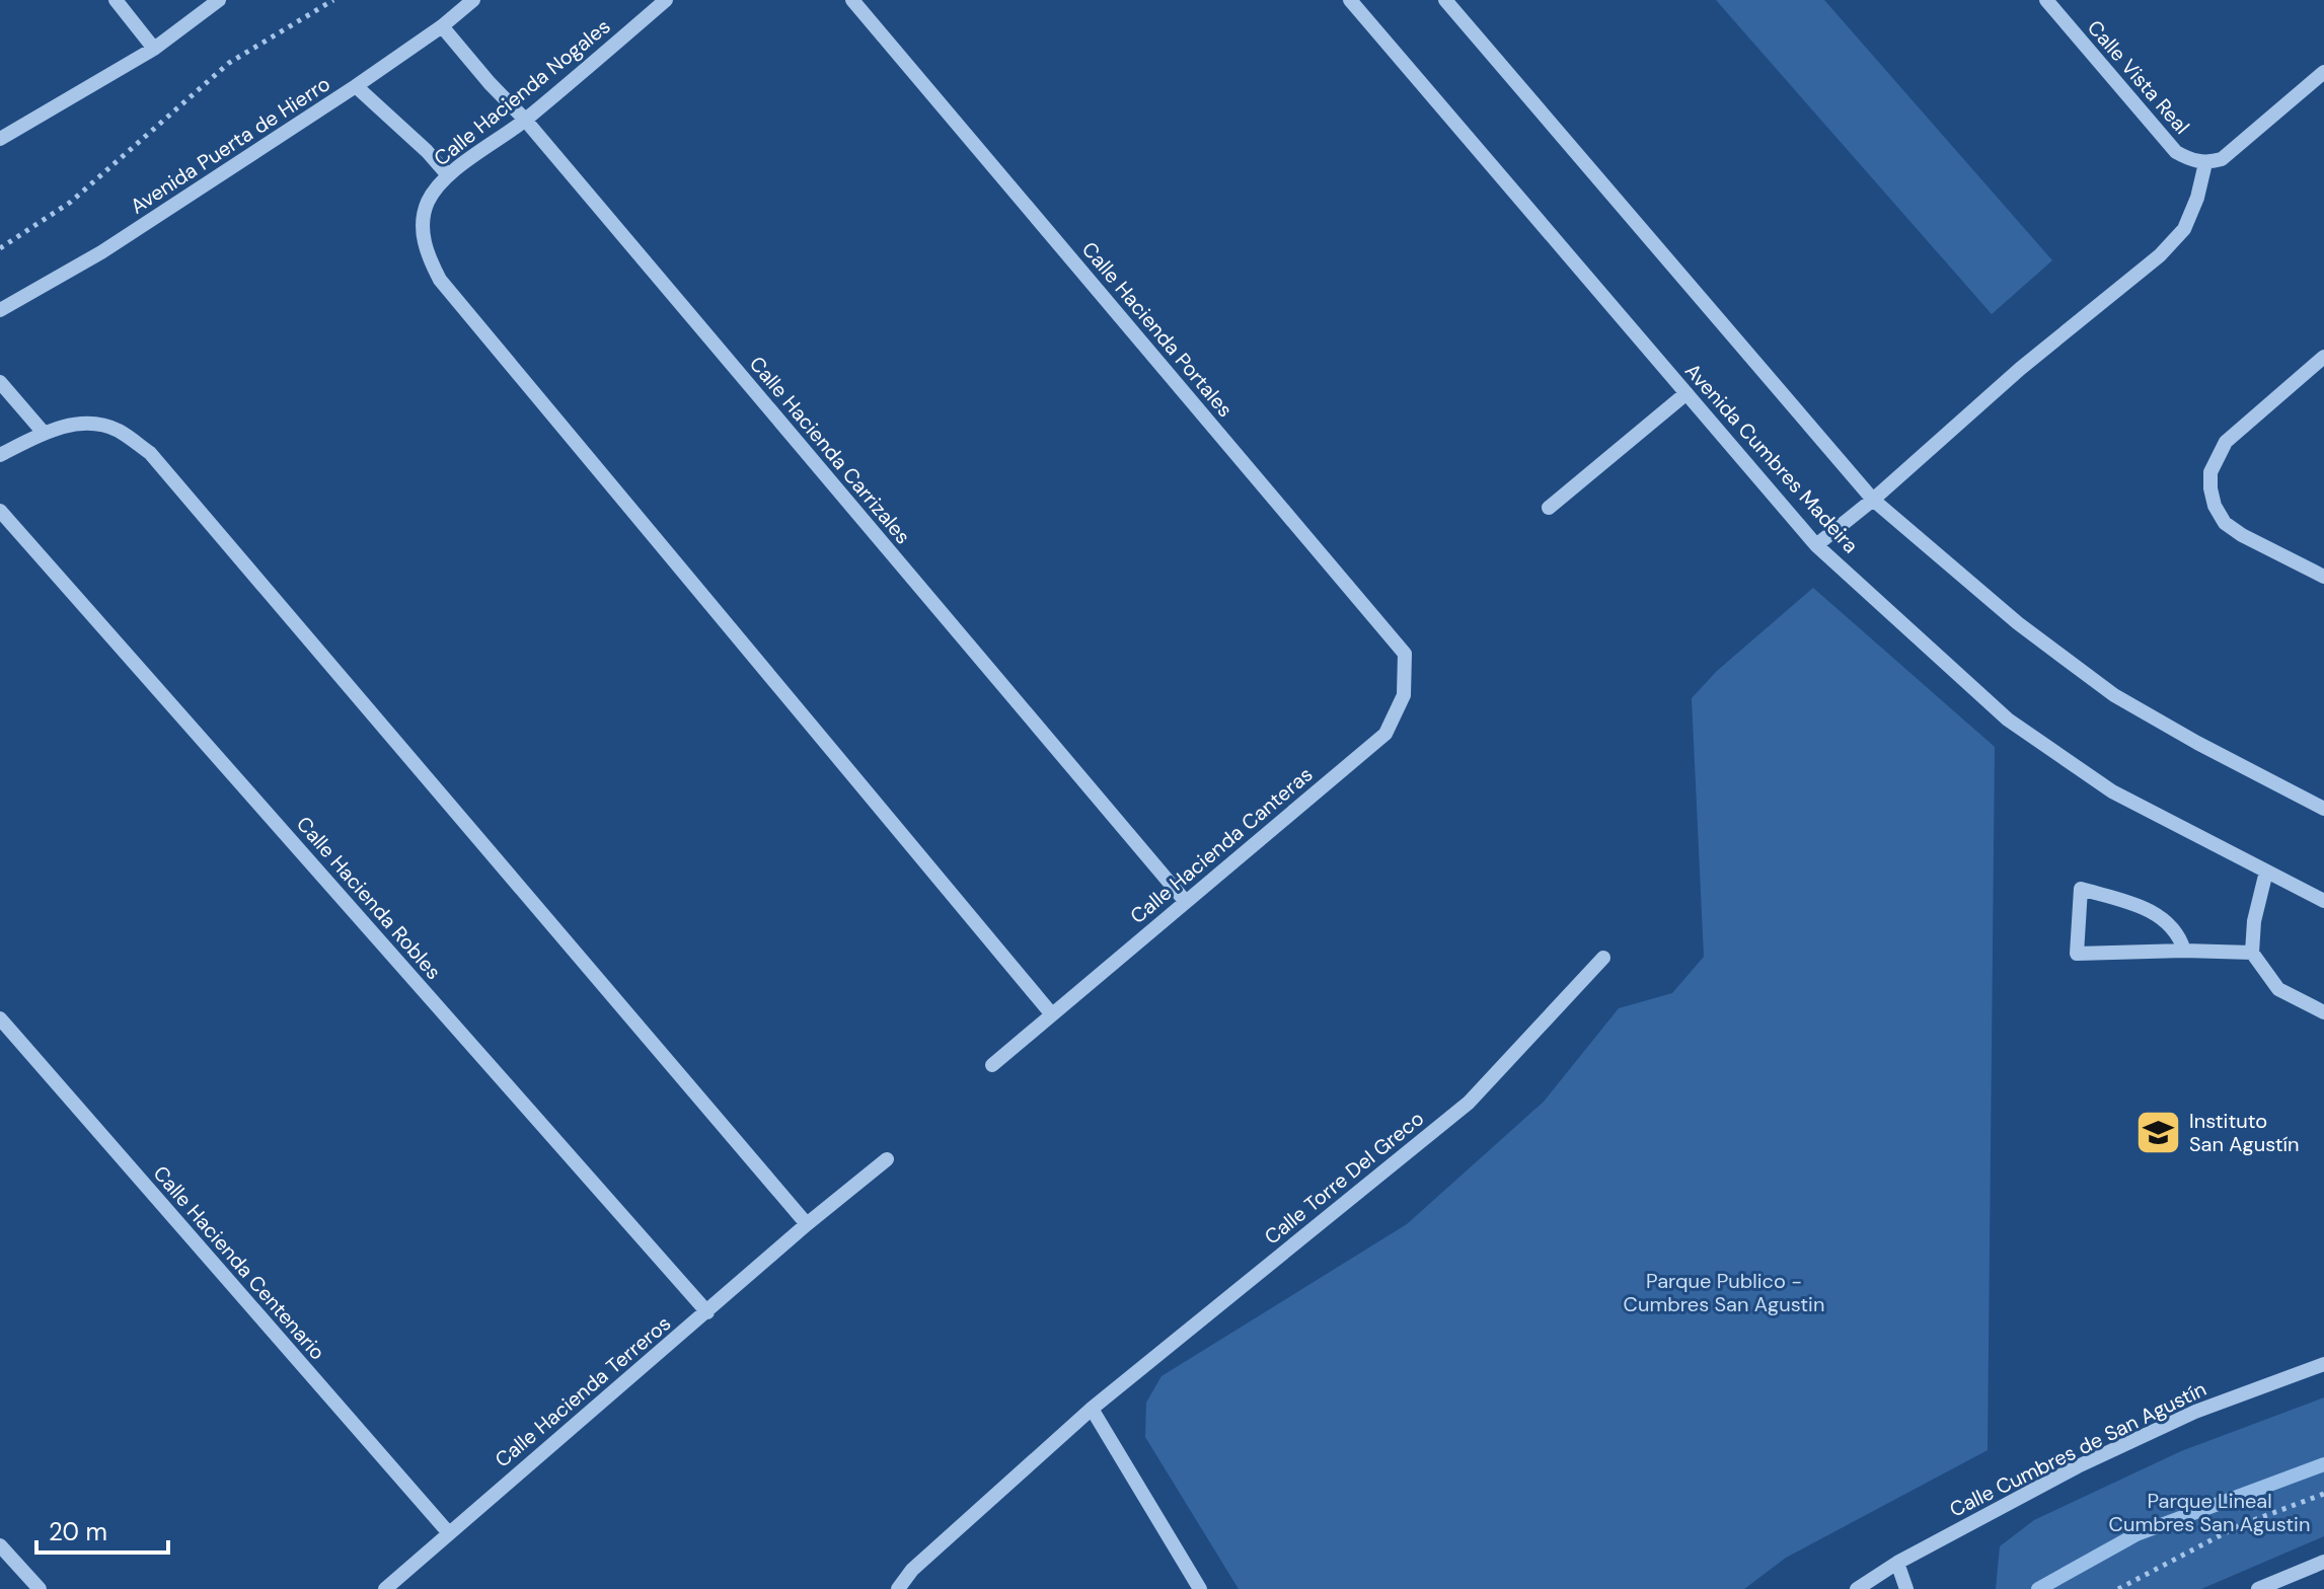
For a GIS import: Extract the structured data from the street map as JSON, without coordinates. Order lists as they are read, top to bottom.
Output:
{
  "streets": {
    "street": [
      "Calle Vista Real",
      "Calle Hacienda Nogales",
      "Avenida Puerta de Hierro",
      "Calle Hacienda Portales",
      "Calle Hacienda Carrizales",
      "Avenida Cumbres Madeira",
      "Calle Hacienda Canteras",
      "Calle Hacienda Robles",
      "Calle Torre Del Greco",
      "Calle Hacienda Centenario",
      "Calle Hacienda Terreros",
      "Calle Cumbres de San Agustín"
    ]
  },
  "crossings": [
    ["Calle Hacienda Nogales", "Calle Hacienda Carrizales"],
    ["Calle Hacienda Nogales", "Calle Hacienda Canteras"],
    ["Avenida Puerta de Hierro", "Calle Hacienda Carrizales"],
    ["Calle Hacienda Portales", "Calle Hacienda Canteras"],
    ["Calle Hacienda Carrizales", "Calle Hacienda Canteras"],
    ["Calle Hacienda Robles", "Calle Hacienda Terreros"],
    ["Calle Hacienda Centenario", "Calle Hacienda Terreros"]
  ],
  "parks": ["Parque Publico - Cumbres San Agustin", "Parque Lineal Cumbres San Agustin"],
  "places": {
    "school or university": ["Instituto San Agustín"]
  },
  "scale_bar": "20 m"
}
